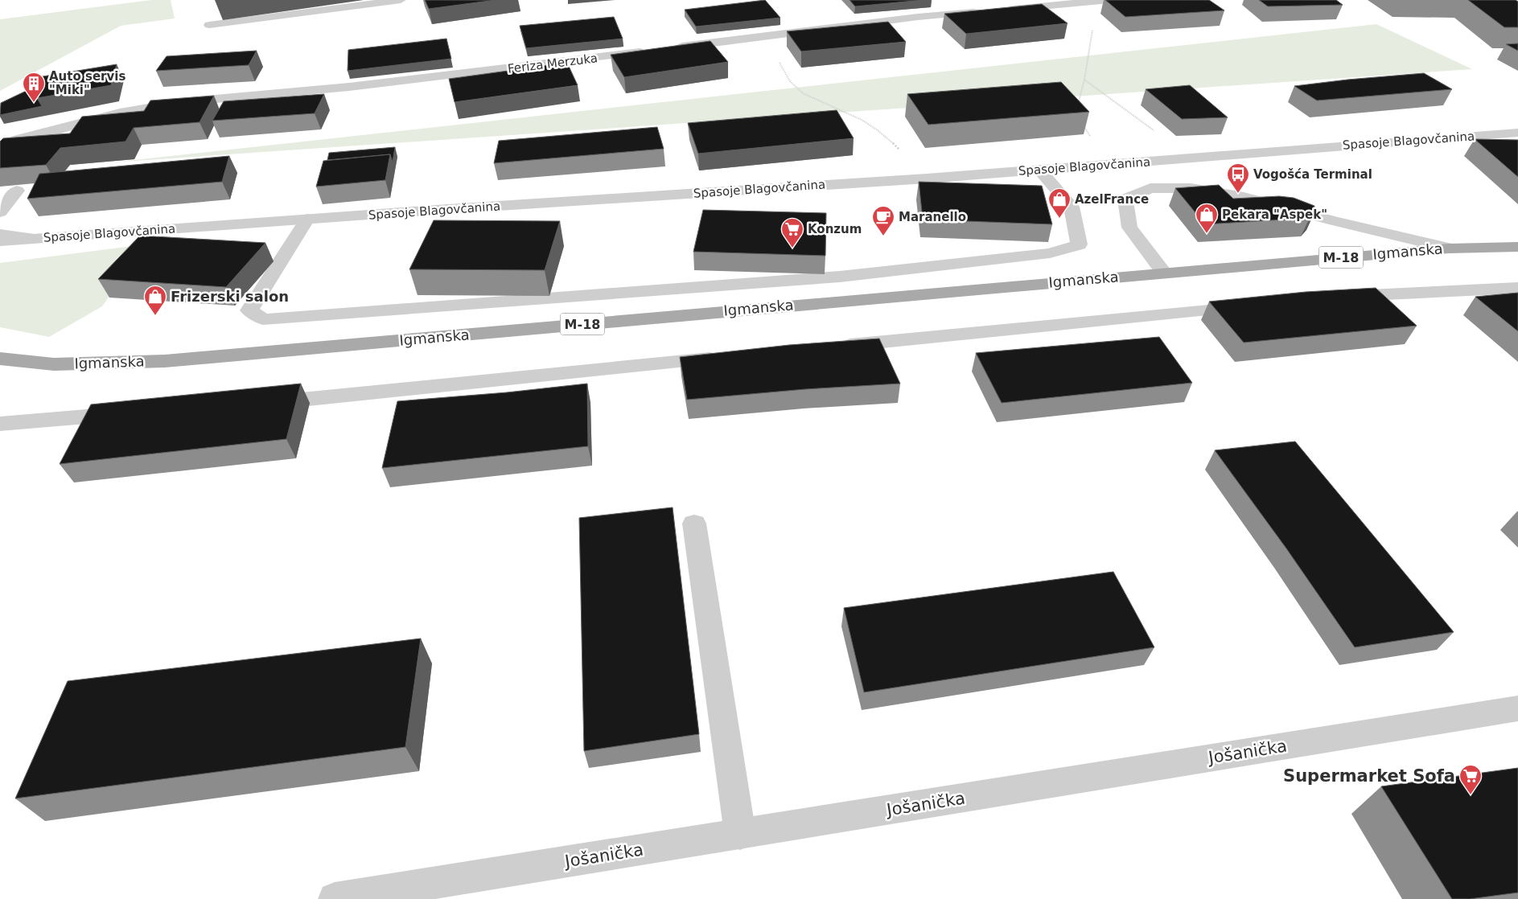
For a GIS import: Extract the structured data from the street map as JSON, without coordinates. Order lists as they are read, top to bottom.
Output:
{
  "streets": {
    "main road": ["Igmanska", "M-18"],
    "street": ["Feriza Merzuka", "Spasoje Blagovčanina", "Jošanička"]
  },
  "places": {
    "building": ["Auto servis \"Miki\""],
    "bus stop": ["Vogošća Terminal"],
    "shop": ["AzelFrance", "Pekara \"Aspek\"", "Frizerski salon"],
    "cafe": ["Maranello"],
    "supermarket": ["Konzum", "Supermarket Sofa"]
  }
}
